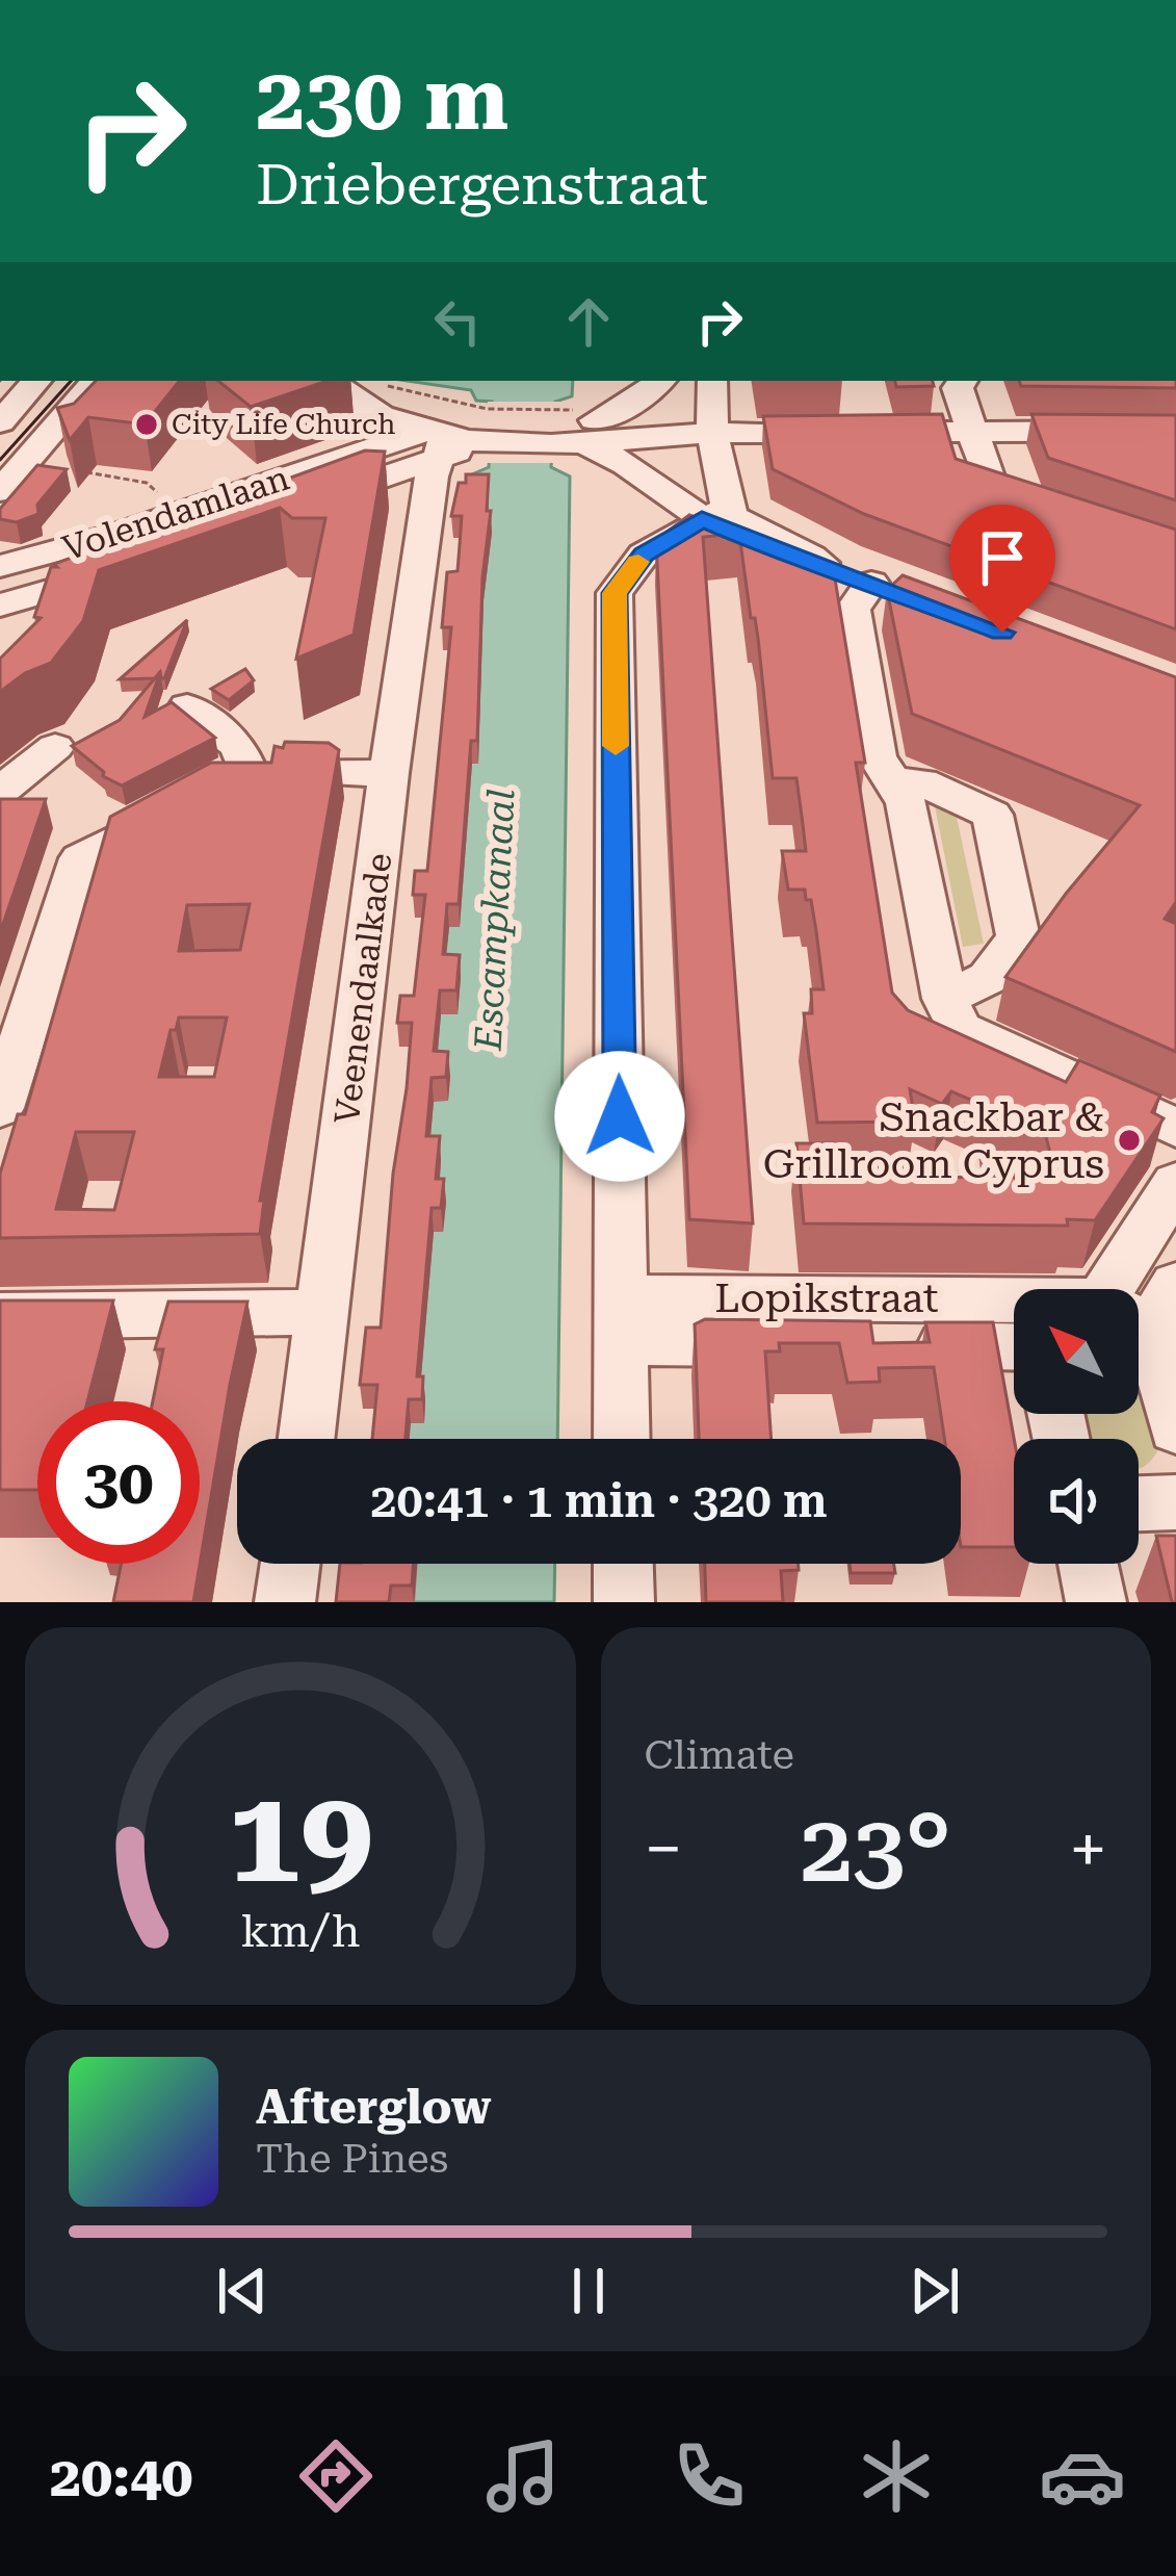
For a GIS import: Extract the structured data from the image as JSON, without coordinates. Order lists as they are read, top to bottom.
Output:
{
  "streets": {
    "street": ["Volendamlaan", "Veenendaalkade", "Lopikstraat"]
  },
  "crossings": [
    ["Volendamlaan", "Veenendaalkade"]
  ],
  "water": ["Escampkanaal"],
  "places": ["City Life Church", "Snackbar & Grillroom Cyprus"],
  "north": "top left",
  "page": {
    "turn": ["230 m", "Driebergenstraat"],
    "limit": "30",
    "trip": "20:41 · 1 min · 320 m",
    "tile": "Climate",
    "heat": ["−", "23°", "+"],
    "song": ["Afterglow", "The Pines"],
    "tabs": "20:40",
    "gauge": ["19", "km/h"]
  }
}
